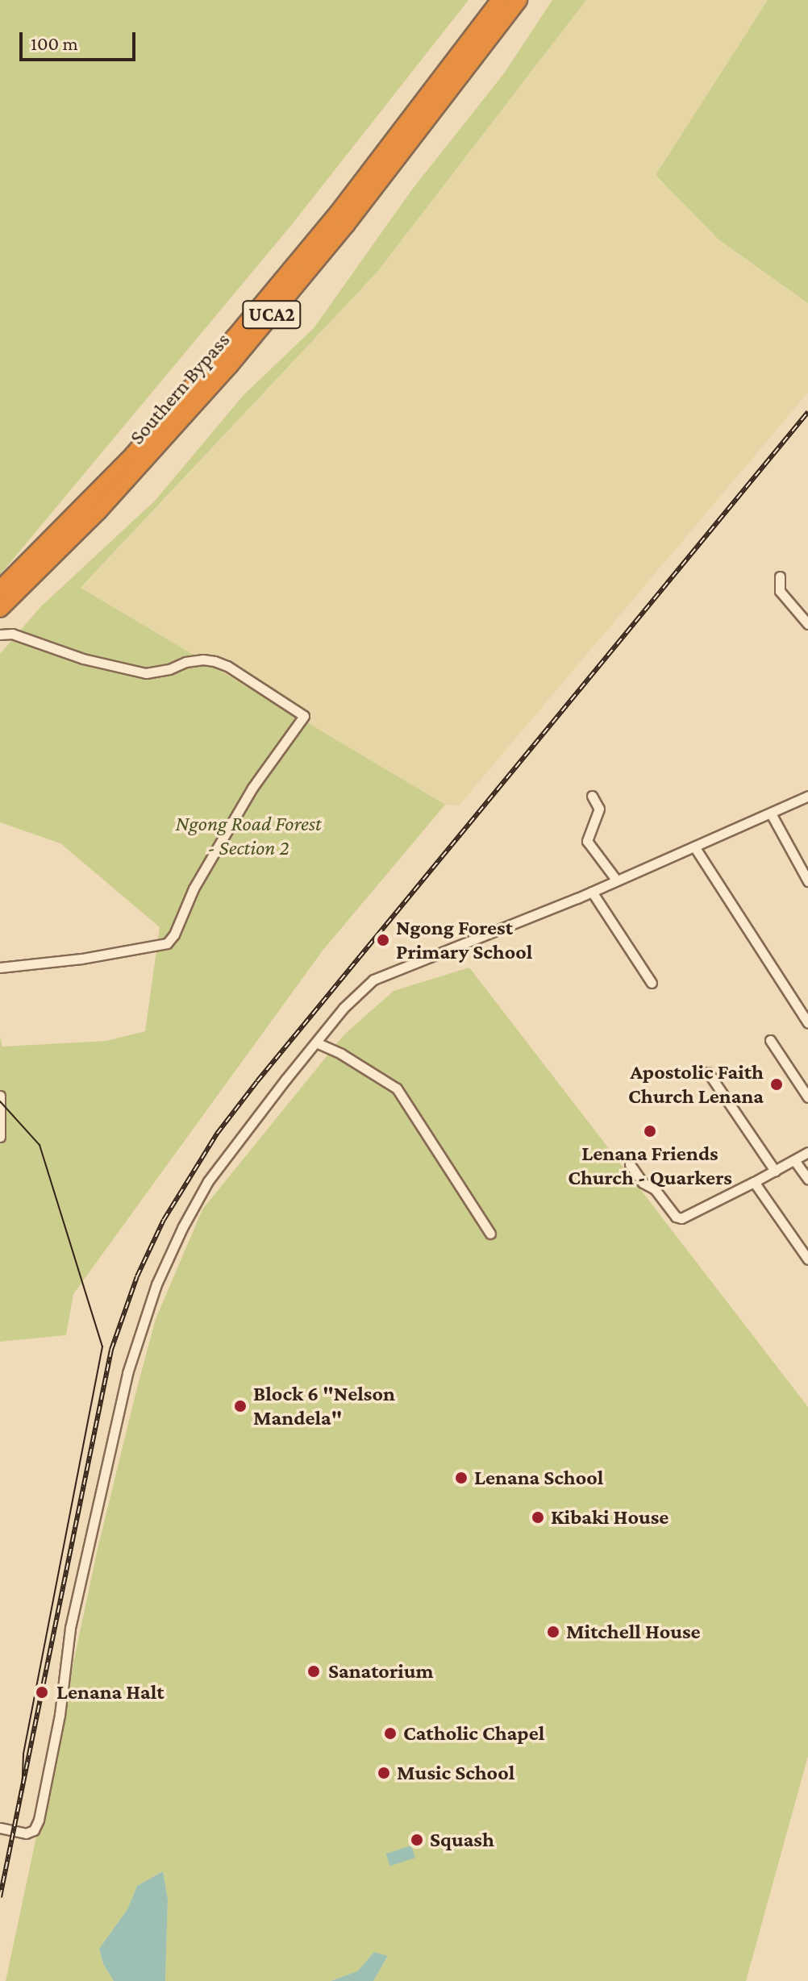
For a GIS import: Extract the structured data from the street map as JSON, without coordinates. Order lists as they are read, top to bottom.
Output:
{
  "streets": {
    "highway": ["UCA2", "Southern Bypass"]
  },
  "parks": ["Ngong Road Forest - Section 2"],
  "places": [
    "Ngong Forest Primary School",
    "Apostolic Faith Church Lenana",
    "Lenana Friends Church - Quarkers",
    "Block 6 \"Nelson Mandela\"",
    "Lenana School",
    "Kibaki House",
    "Mitchell House",
    "Sanatorium",
    "Lenana Halt",
    "Catholic Chapel",
    "Music School",
    "Squash"
  ],
  "scale_bar": "100 m"
}
